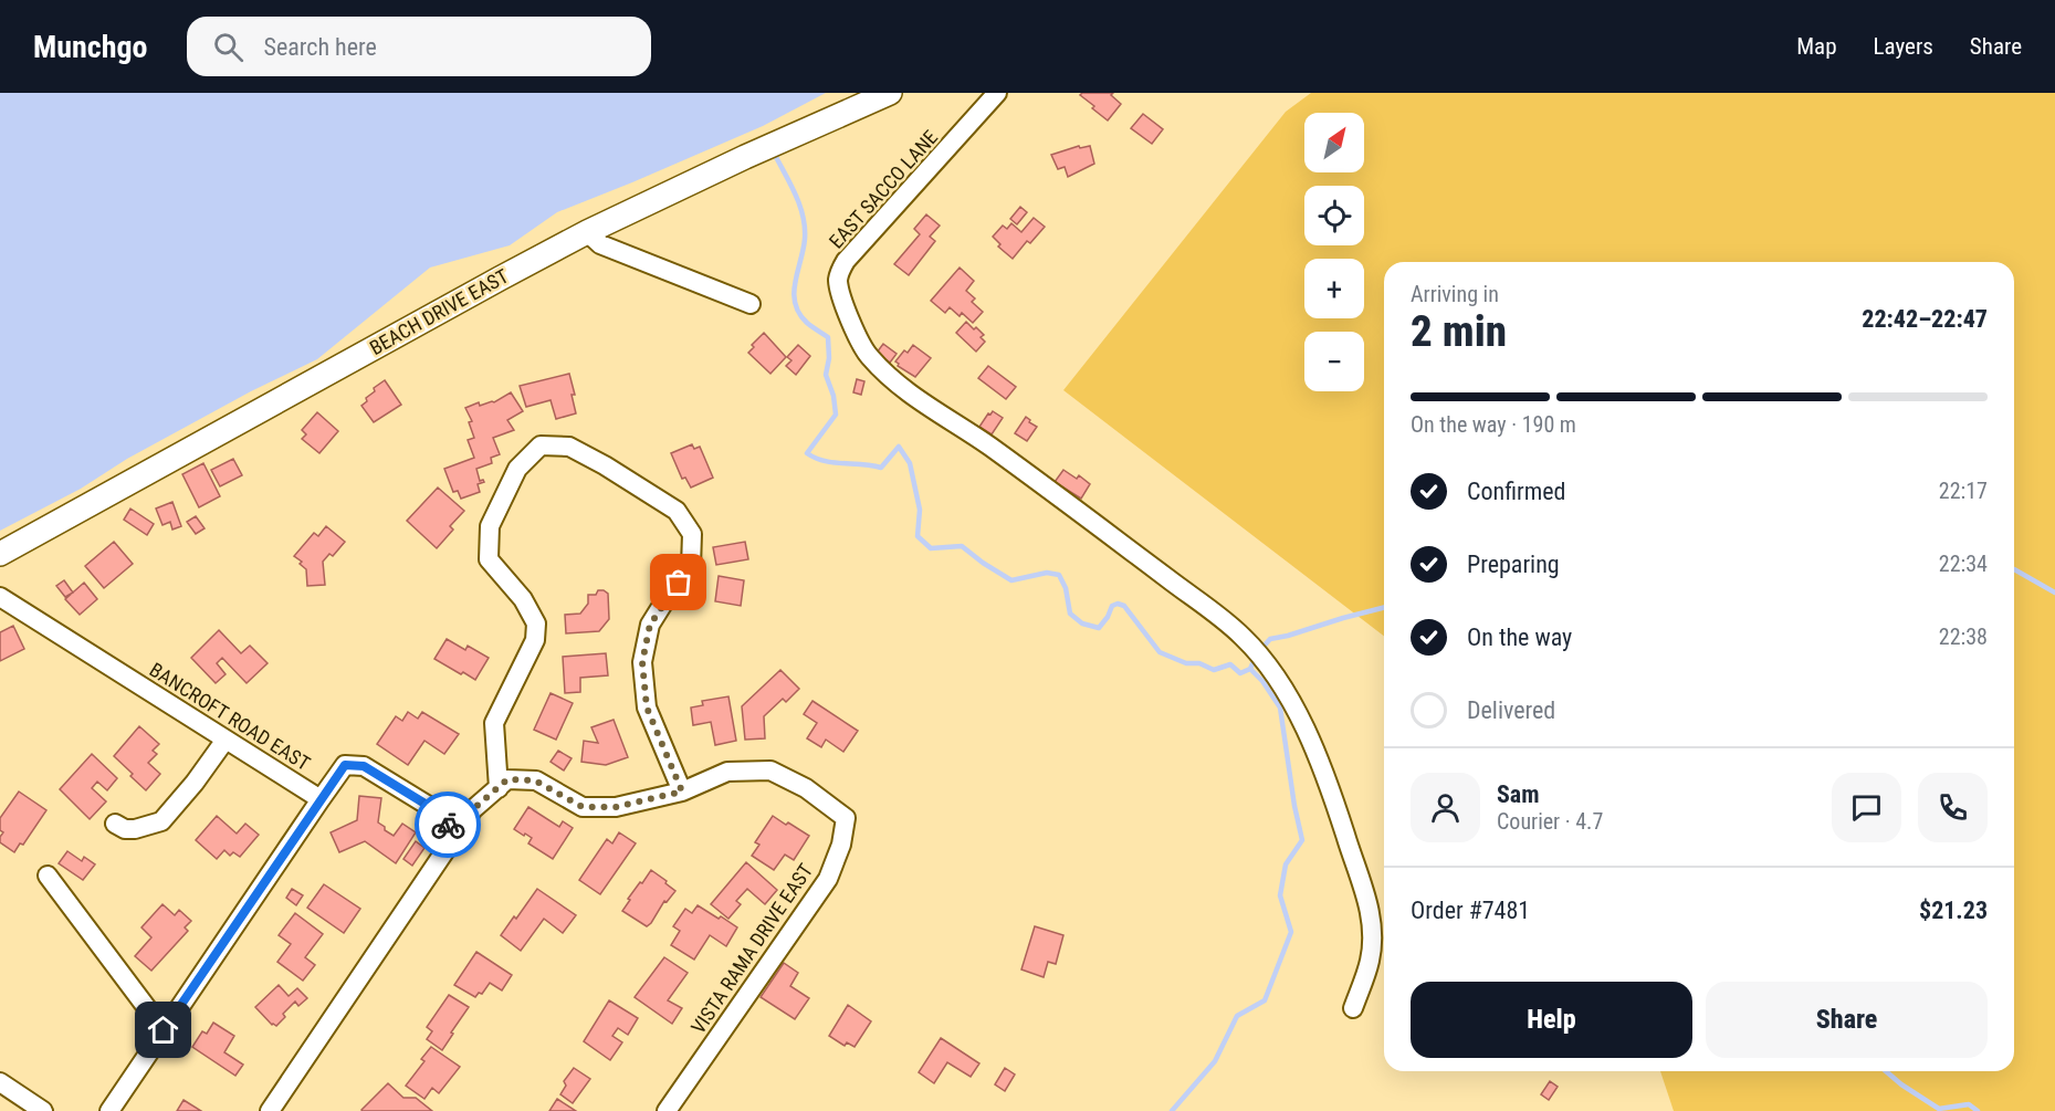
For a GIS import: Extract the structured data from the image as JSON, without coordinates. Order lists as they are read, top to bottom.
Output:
{
  "streets": {
    "main road": ["BEACH DRIVE EAST"],
    "street": ["EAST SACCO LANE", "BANCROFT ROAD EAST", "VISTA RAMA DRIVE EAST"]
  },
  "north": "top right",
  "page": {
    "header": "Munchgo",
    "search": "Search here",
    "nav": ["Map", "Layers", "Share"],
    "map_buttons": ["+", "−"],
    "heading": ["2 min", "Arriving in", "22:42–22:47"],
    "panel": [
      "Sam",
      "Courier · 4.7",
      "Order #7481",
      "$21.23"
    ],
    "bar": "On the way · 190 m",
    "list": [
      ["Confirmed", "22:17"],
      ["Preparing", "22:34"],
      ["On the way", "22:38"],
      "Delivered"
    ],
    "buttons": ["Help", "Share"]
  }
}
